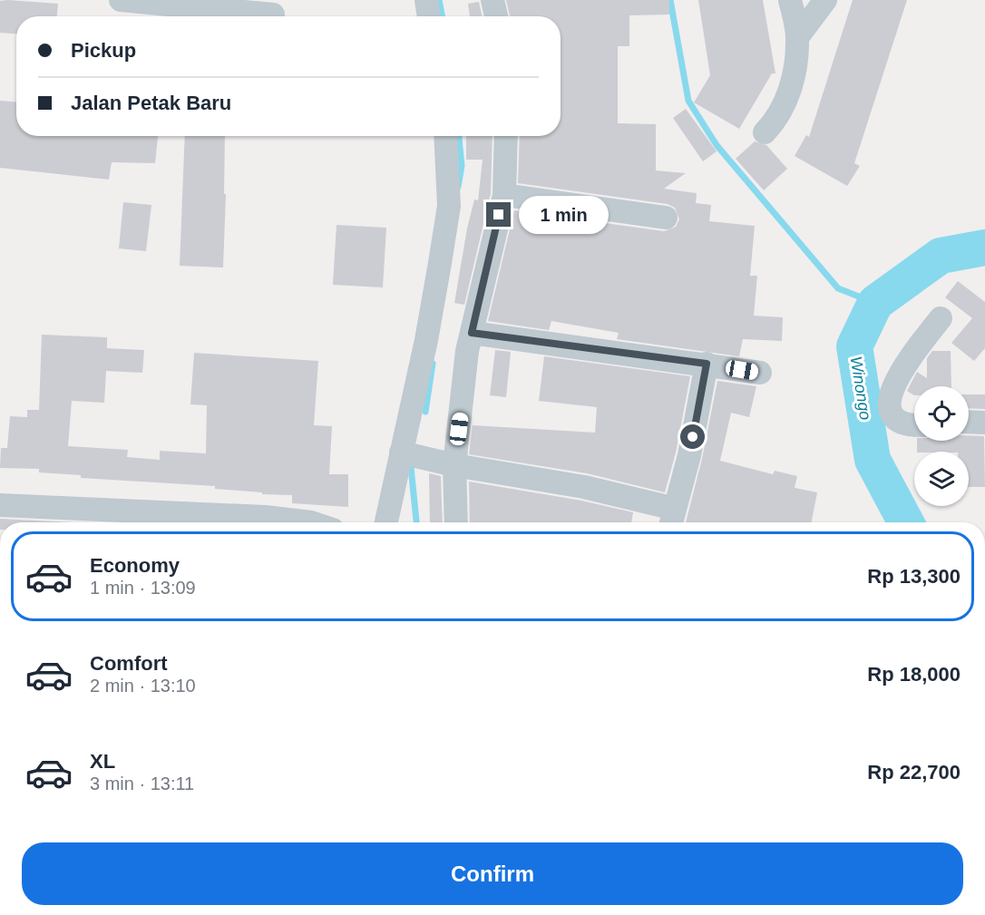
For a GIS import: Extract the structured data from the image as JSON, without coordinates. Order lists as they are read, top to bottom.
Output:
{
  "water": ["Winongo"],
  "page": {
    "banner": ["Pickup", "Jalan Petak Baru"],
    "bubble": "1 min",
    "list": [
      {
        "name": "Economy",
        "note": "1 min · 13:09",
        "value": "Rp 13,300"
      },
      {
        "name": "Comfort",
        "note": "2 min · 13:10",
        "value": "Rp 18,000"
      },
      {
        "name": "XL",
        "note": "3 min · 13:11",
        "value": "Rp 22,700"
      }
    ],
    "buttons": "Confirm"
  }
}
